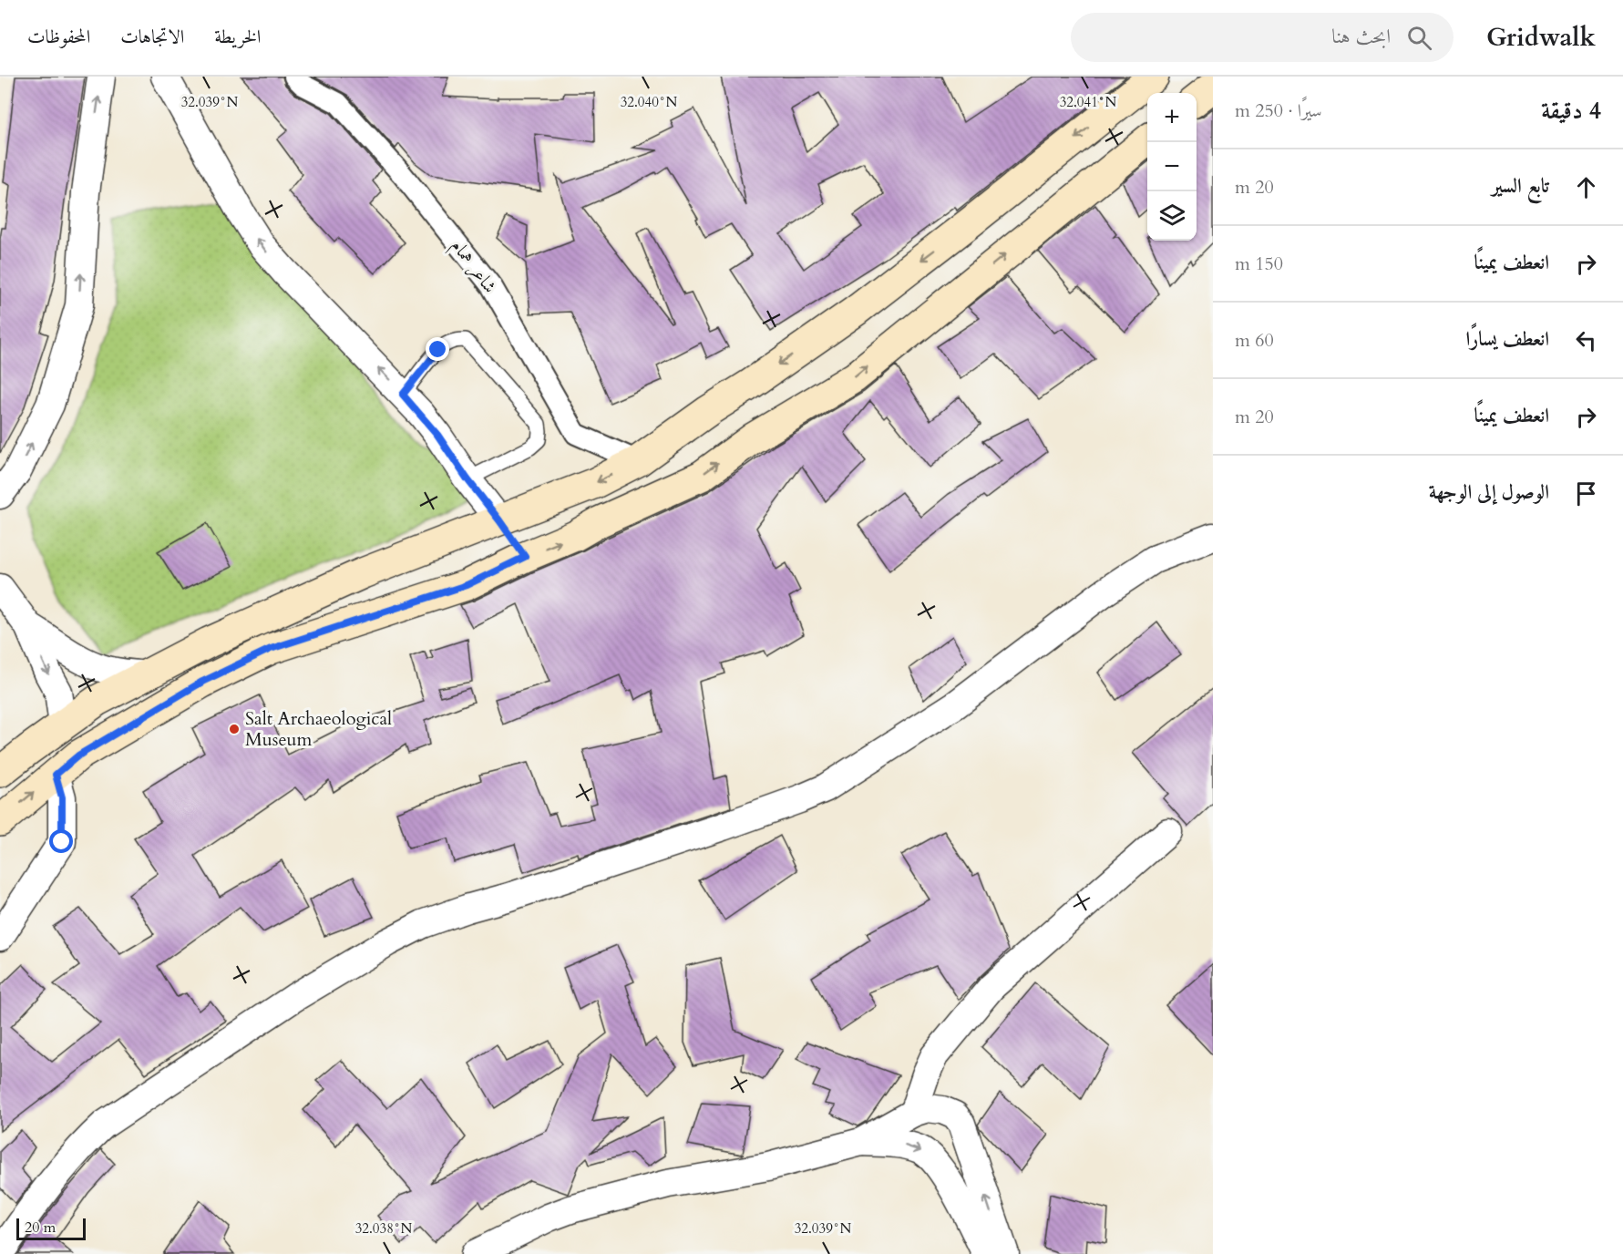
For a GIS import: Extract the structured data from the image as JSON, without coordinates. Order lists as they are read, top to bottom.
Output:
{
  "streets": {
    "street": ["شاعر همام"]
  },
  "places": ["Salt Archaeological Museum"],
  "scale_bar": "20 m",
  "page": {
    "header": "Gridwalk",
    "search": "ابحث هنا",
    "nav": ["الخريطة", "الاتجاهات", "المحفوظات"],
    "heading": ["4 دقيقة", "سيرًا · 250 m"],
    "map_buttons": ["+", "−"],
    "list": [
      ["تابع السير", "20 m"],
      ["انعطف يمينًا", "150 m"],
      ["انعطف يسارًا", "60 m"],
      ["انعطف يمينًا", "20 m"],
      "الوصول إلى الوجهة"
    ],
    "scale": "20 m"
  },
  "coordinates": [
    "32.039°N",
    "32.040°N",
    "32.041°N",
    "32.038°N"
  ]
}
